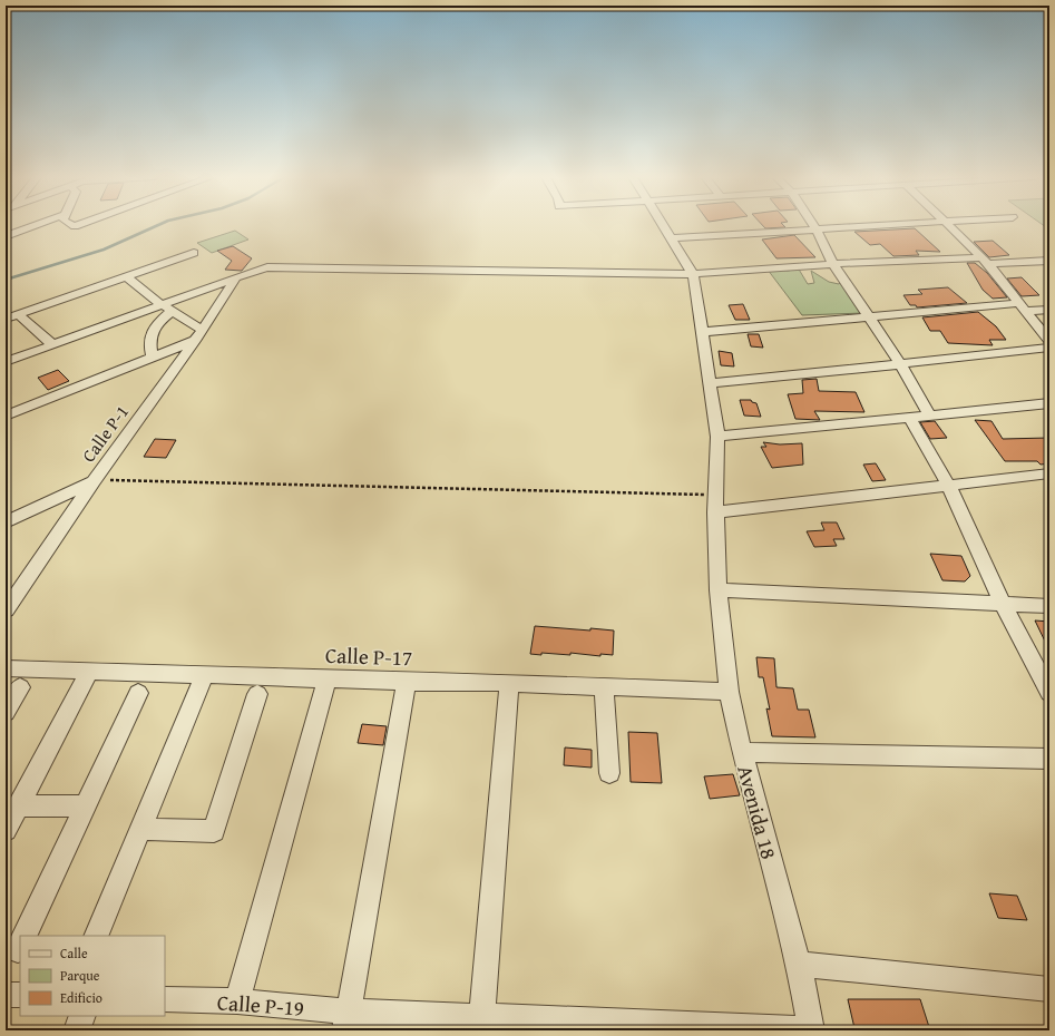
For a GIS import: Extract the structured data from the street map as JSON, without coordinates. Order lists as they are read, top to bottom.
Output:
{
  "streets": {
    "street": [
      "Calle P-1",
      "Calle P-17",
      "Avenida 18",
      "Calle P-19"
    ]
  },
  "crossings": [
    ["Calle P-17", "Avenida 18"],
    ["Avenida 18", "Calle P-19"]
  ],
  "legend": ["Calle", "Parque", "Edificio"]
}
